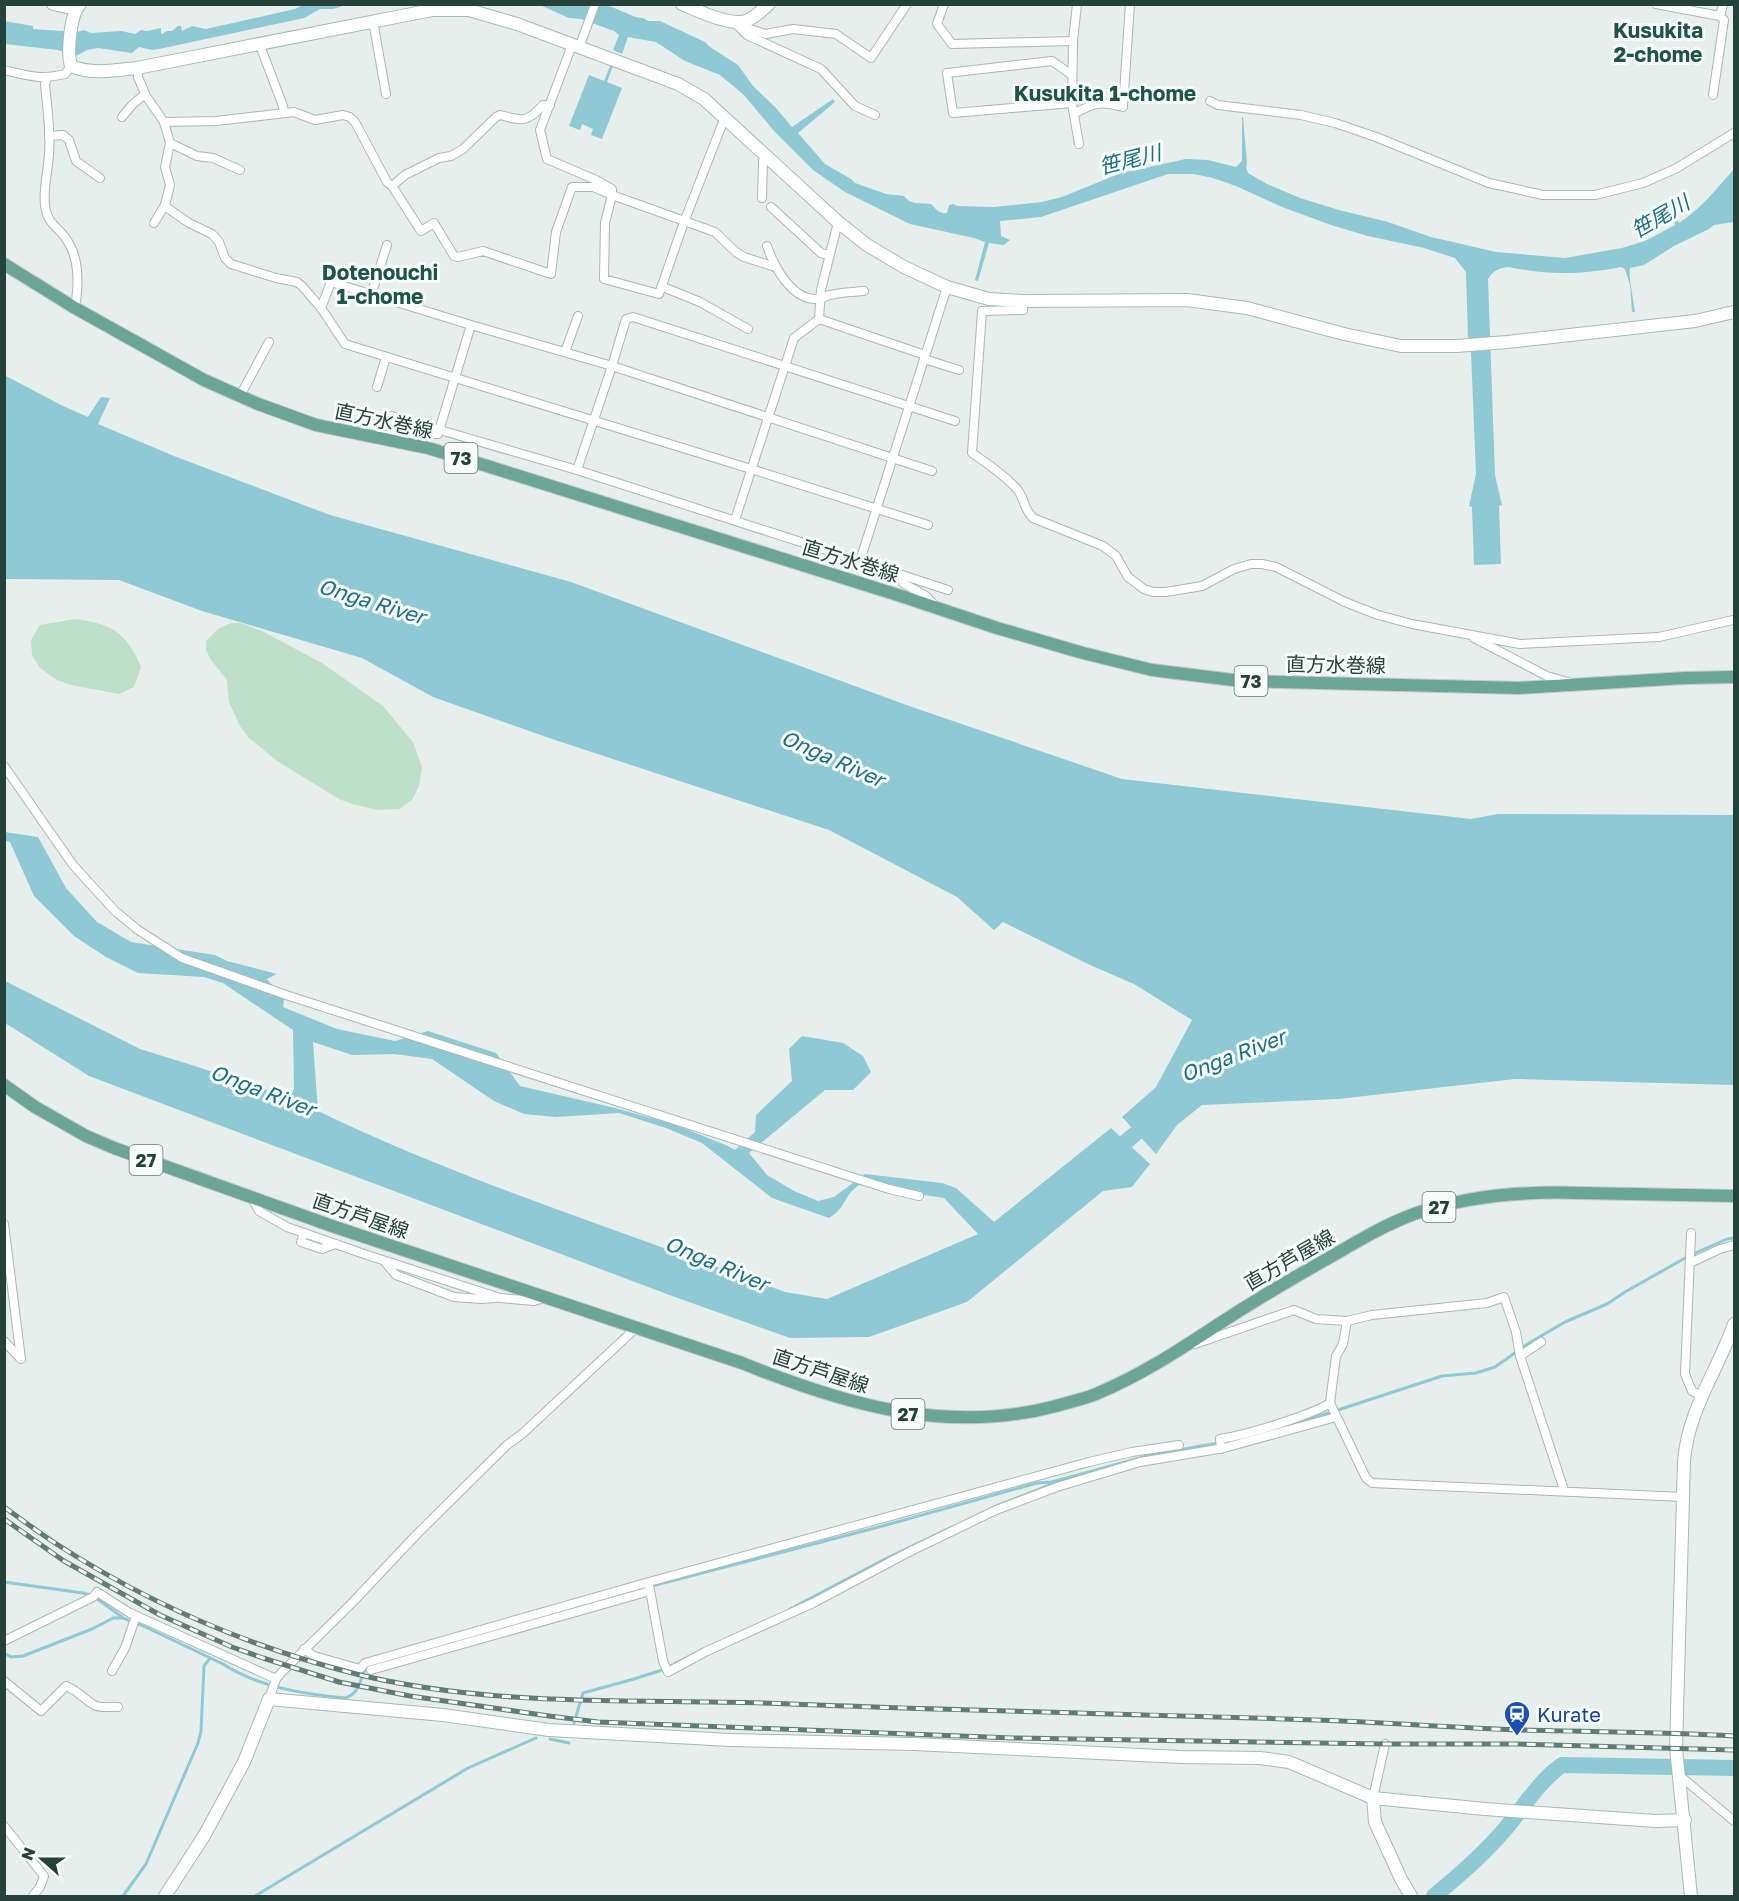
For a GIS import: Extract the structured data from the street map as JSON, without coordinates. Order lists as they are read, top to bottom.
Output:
{
  "streets": {
    "main road": [
      "直方水巻線",
      "73",
      "27",
      "直方芦屋線"
    ]
  },
  "districts": ["Kusukita 2-chome", "Kusukita 1-chome", "Dotenouchi 1-chome"],
  "water": ["笹尾川", "Onga River"],
  "places": {
    "station": ["Kurate"]
  },
  "north": "left"
}
